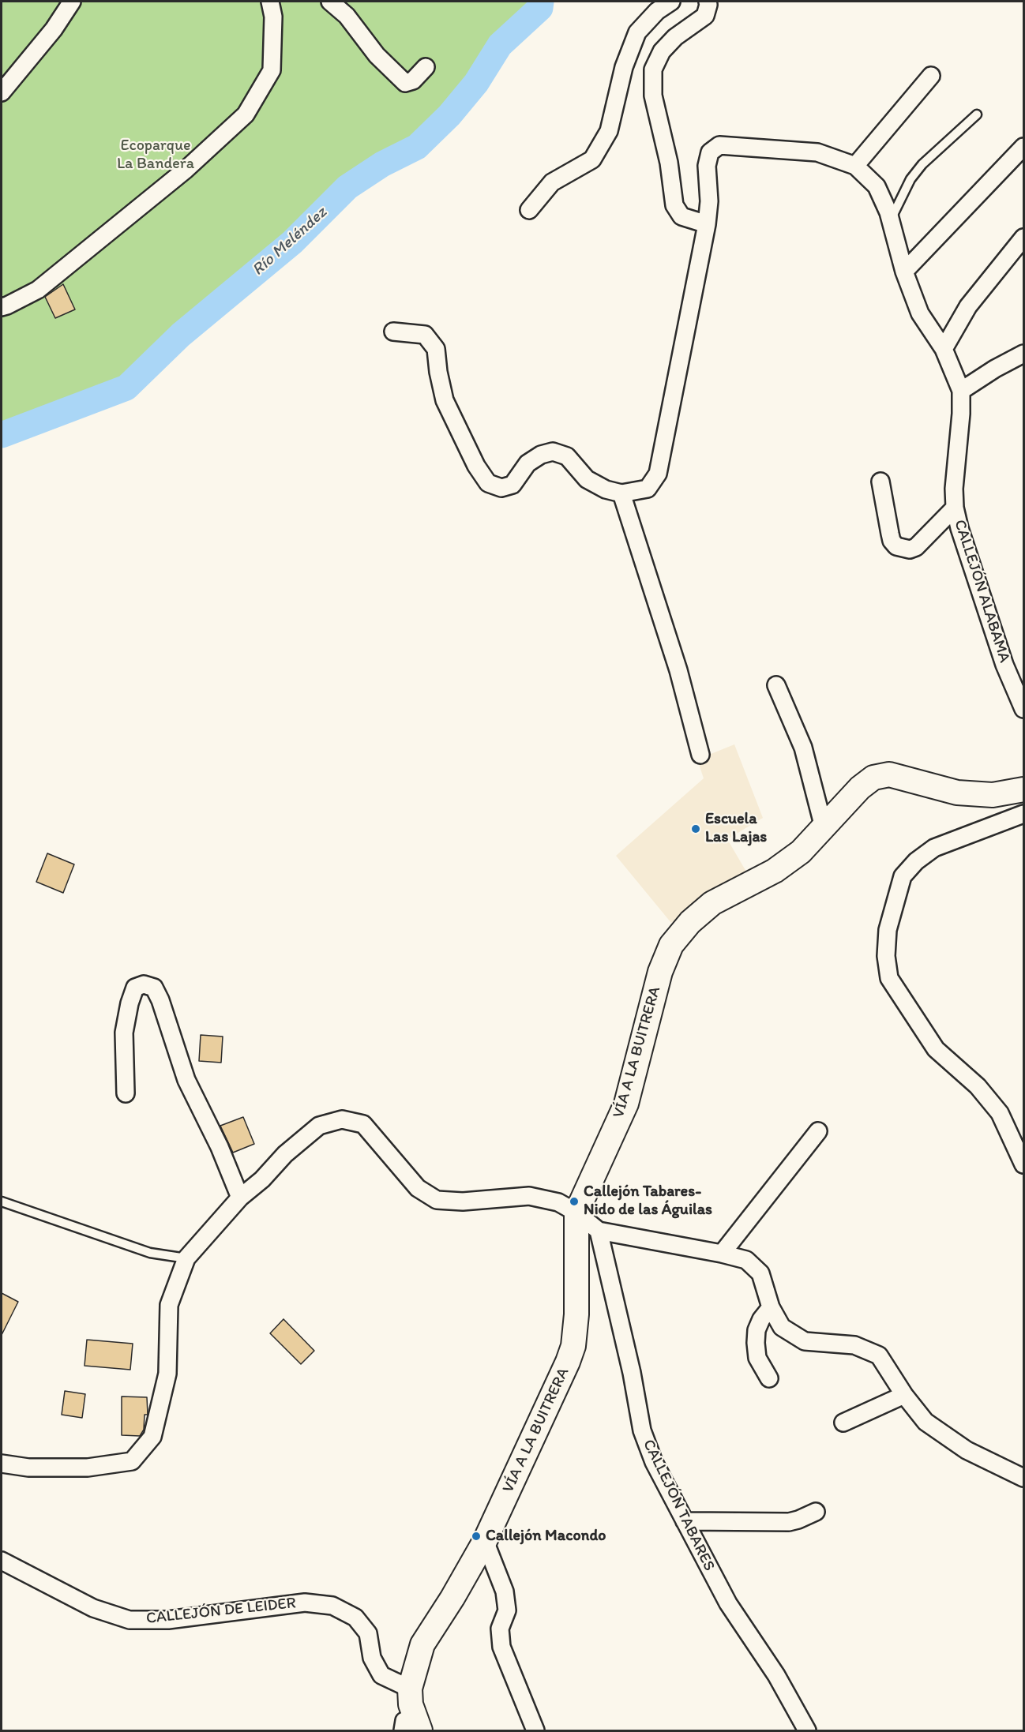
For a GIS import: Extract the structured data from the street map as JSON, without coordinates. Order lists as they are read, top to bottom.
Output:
{
  "streets": {
    "street": [
      "CALLEJÓN ALABAMA",
      "VÍA A LA BUITRERA",
      "CALLEJÓN TABARES",
      "CALLEJÓN DE LEIDER"
    ]
  },
  "crossings": [
    ["VÍA A LA BUITRERA", "CALLEJÓN DE LEIDER"]
  ],
  "water": ["Río Meléndez"],
  "parks": ["Ecoparque La Bandera"],
  "places": ["Escuela Las Lajas", "Callejón Tabares- Nido de las Águilas", "Callejón Macondo"]
}
